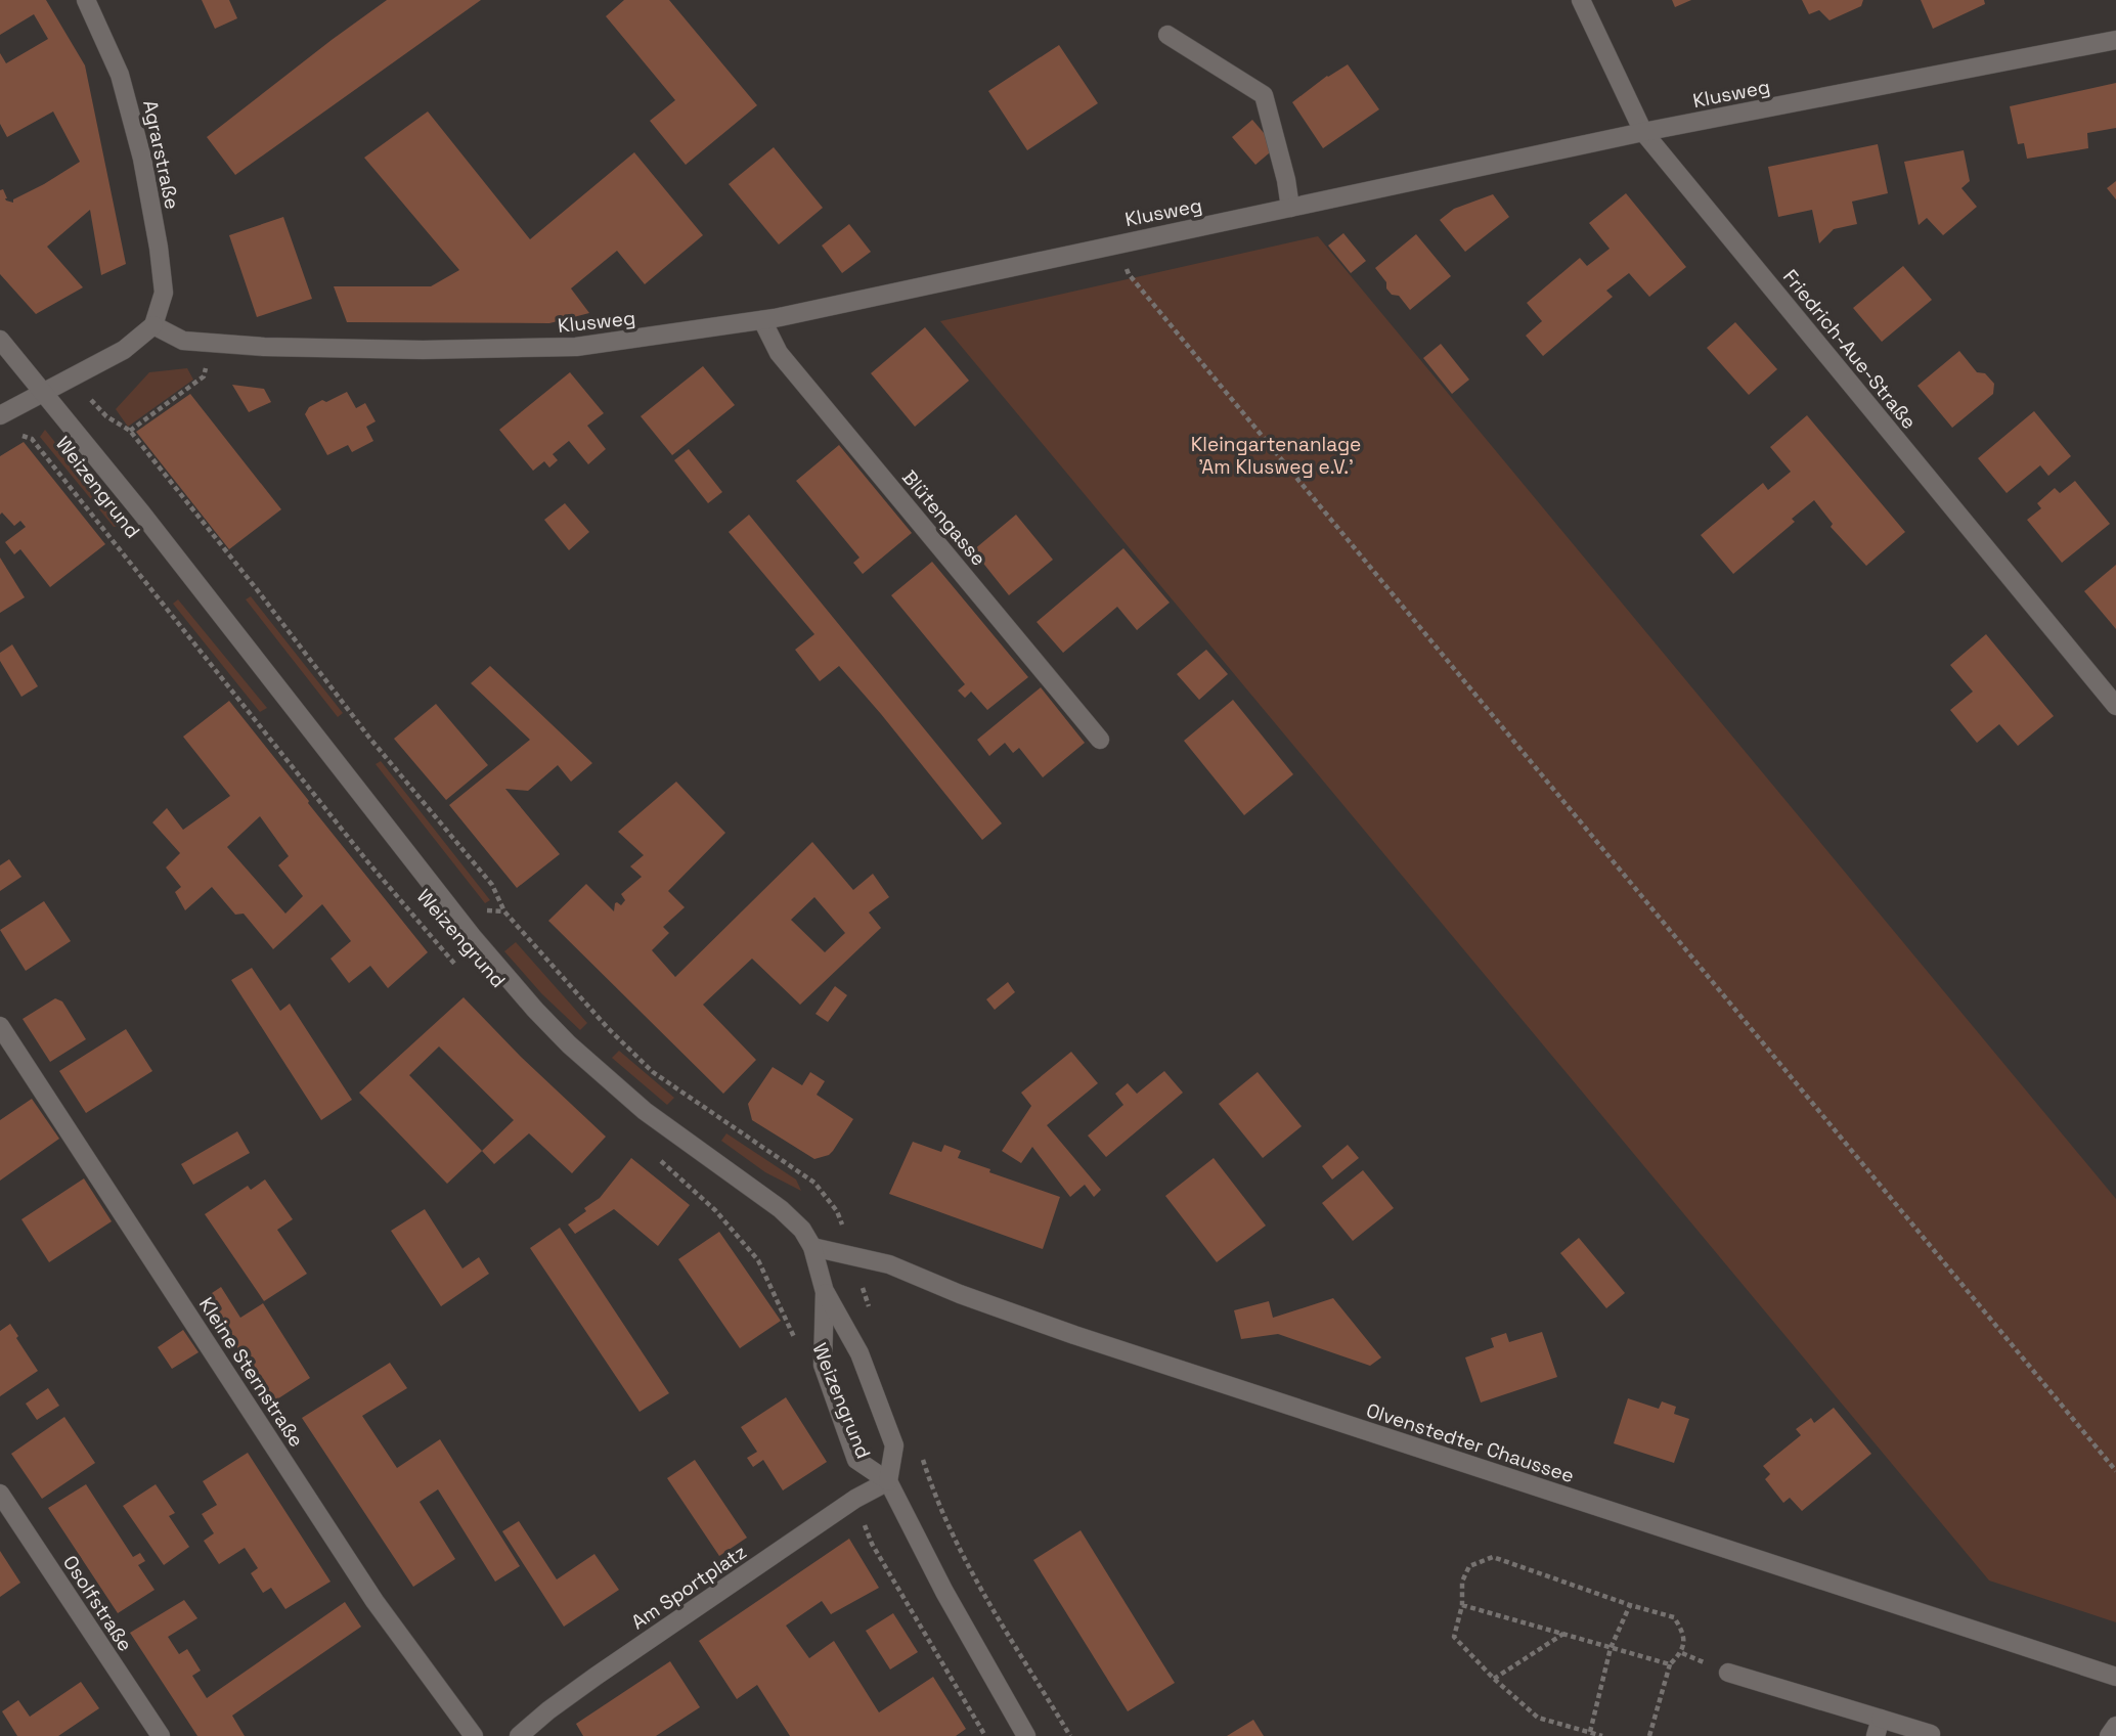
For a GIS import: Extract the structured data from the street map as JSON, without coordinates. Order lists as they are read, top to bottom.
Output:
{
  "streets": {
    "street": [
      "Klusweg",
      "Agrarstraße",
      "Friedrich-Aue-Straße",
      "Weizengrund",
      "Blütengasse",
      "Kleine Sternstraße",
      "Olvenstedter Chaussee",
      "Am Sportplatz",
      "Osolfstraße"
    ]
  },
  "crossings": [
    ["Klusweg", "Agrarstraße"],
    ["Klusweg", "Friedrich-Aue-Straße"],
    ["Klusweg", "Blütengasse"],
    ["Weizengrund", "Olvenstedter Chaussee"],
    ["Weizengrund", "Am Sportplatz"]
  ],
  "parks": ["Kleingartenanlage 'Am Klusweg e.V.'"]
}
